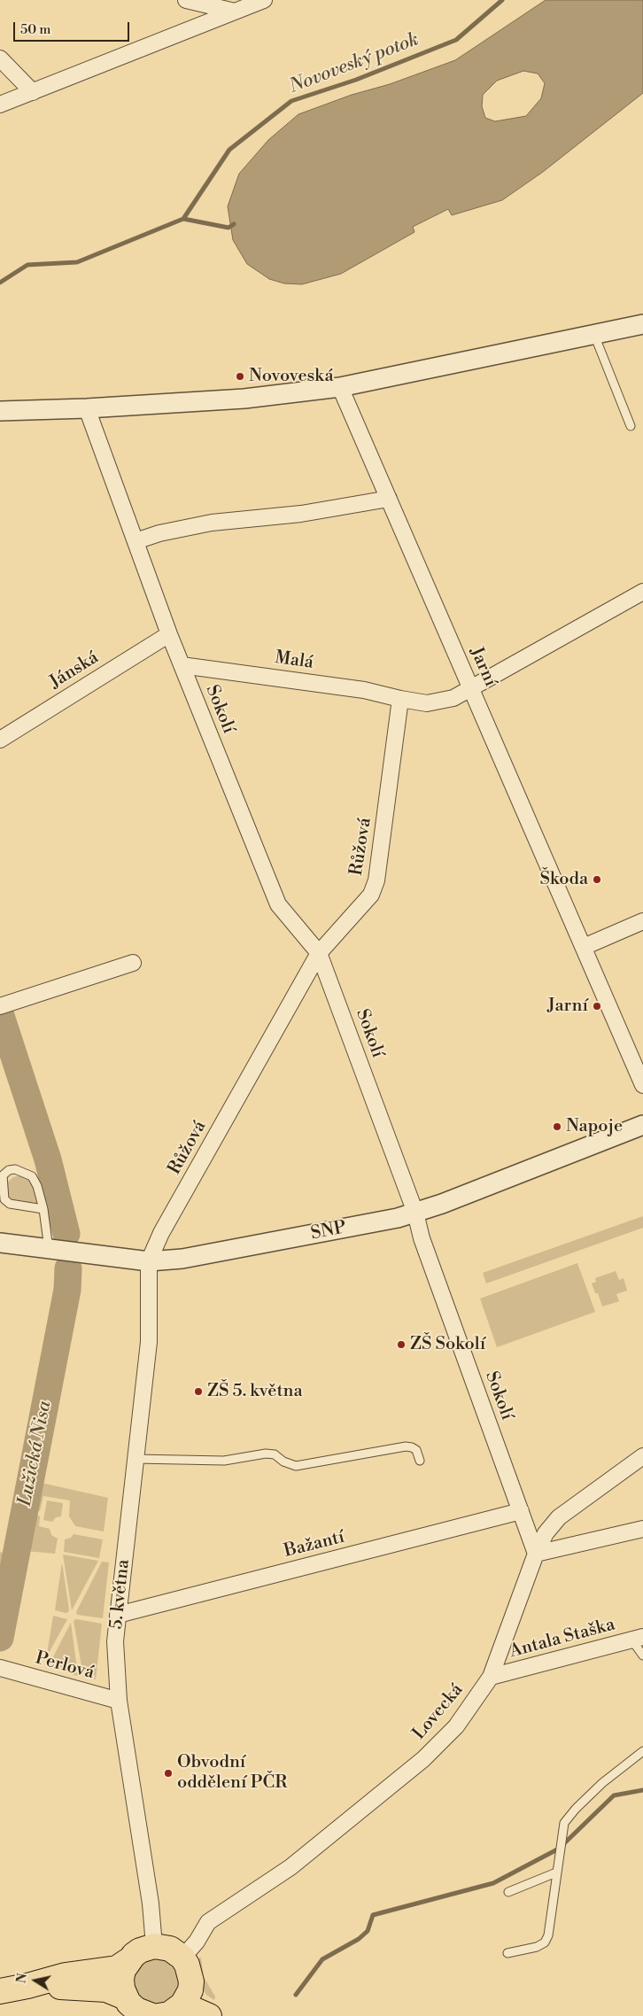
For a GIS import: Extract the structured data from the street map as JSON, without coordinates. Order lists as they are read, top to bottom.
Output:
{
  "streets": {
    "street": [
      "Malá",
      "Jarní",
      "Jánská",
      "Sokolí",
      "Růžová",
      "SNP",
      "Bažantí",
      "5. května",
      "Antala Staška",
      "Perlová",
      "Lovecká"
    ]
  },
  "crossings": [
    ["Malá", "Sokolí"],
    ["Malá", "Růžová"],
    ["Jánská", "Sokolí"],
    ["Sokolí", "Růžová"],
    ["Sokolí", "SNP"],
    ["Sokolí", "Bažantí"],
    ["Sokolí", "Lovecká"],
    ["Růžová", "SNP"],
    ["Růžová", "5. května"],
    ["SNP", "5. května"],
    ["Bažantí", "5. května"],
    ["5. května", "Perlová"],
    ["5. května", "Lovecká"],
    ["Antala Staška", "Lovecká"]
  ],
  "water": ["Novoveský potok", "Lužická Nisa"],
  "places": [
    "Novoveská",
    "Škoda",
    "Jarní",
    "Napoje",
    "ZŠ Sokolí",
    "ZŠ 5. května",
    "Obvodní oddělení PČR"
  ],
  "scale_bar": "50 m",
  "north": "left"
}
